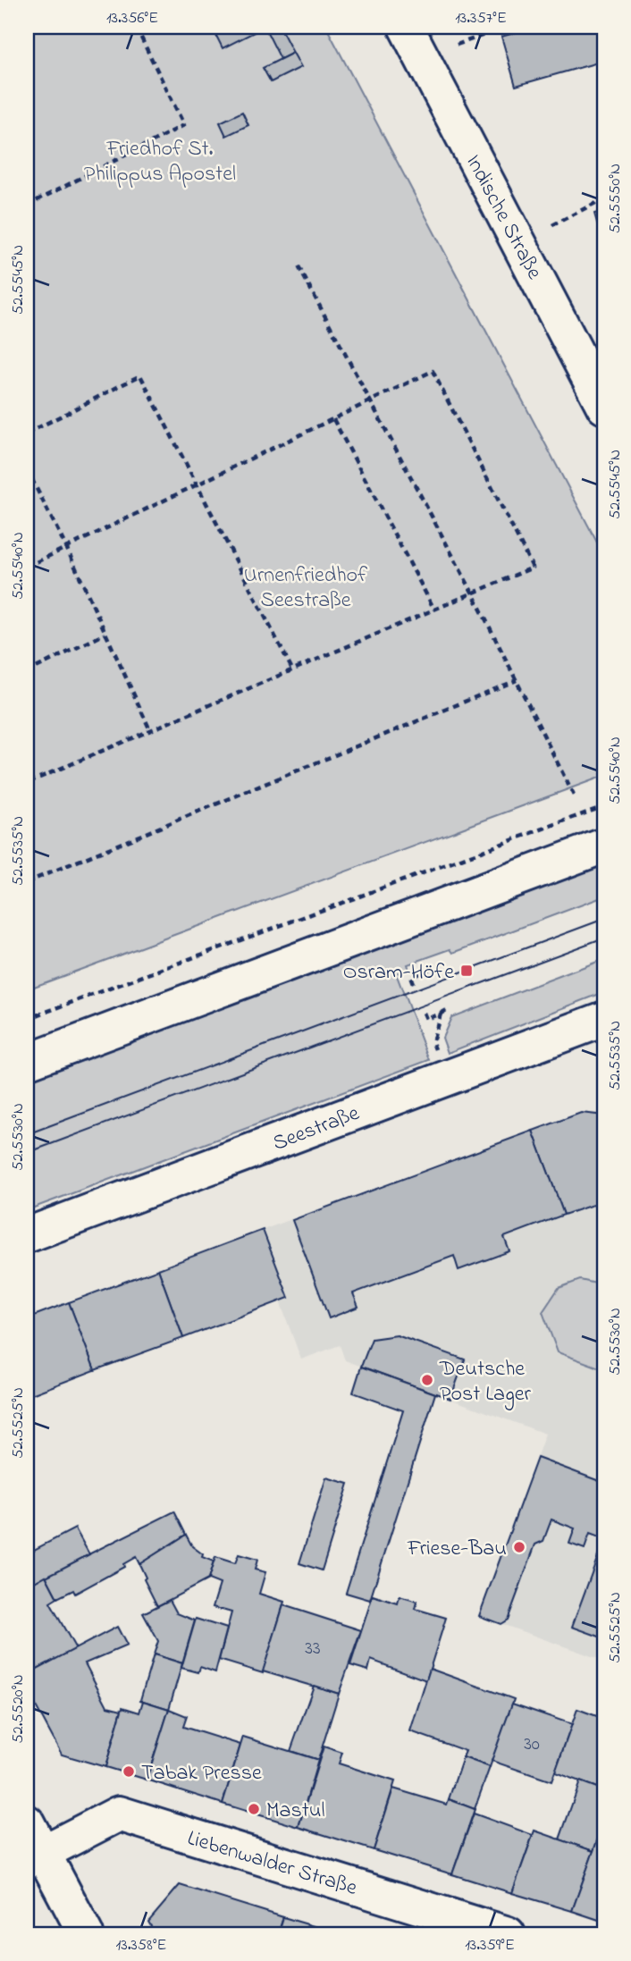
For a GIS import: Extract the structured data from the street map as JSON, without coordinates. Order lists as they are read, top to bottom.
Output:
{
  "streets": {
    "main road": ["Indische Straße", "Seestraße", "Liebenwalder Straße"]
  },
  "parks": ["Friedhof St. Philippus Apostel", "Urnenfriedhof Seestraße"],
  "places": {
    "transit": ["Osram-Höfe"],
    "other": [
      "Deutsche Post Lager",
      "Friese-Bau",
      "Tabak Presse",
      "Mastul"
    ]
  },
  "house_numbers": ["33", "30"],
  "coordinates": [
    "13.356°E",
    "13.357°E",
    "52.5550°N",
    "52.5545°N",
    "52.5540°N",
    "52.5535°N",
    "52.5530°N",
    "52.5525°N",
    "52.5520°N",
    "13.358°E",
    "13.359°E"
  ]
}
